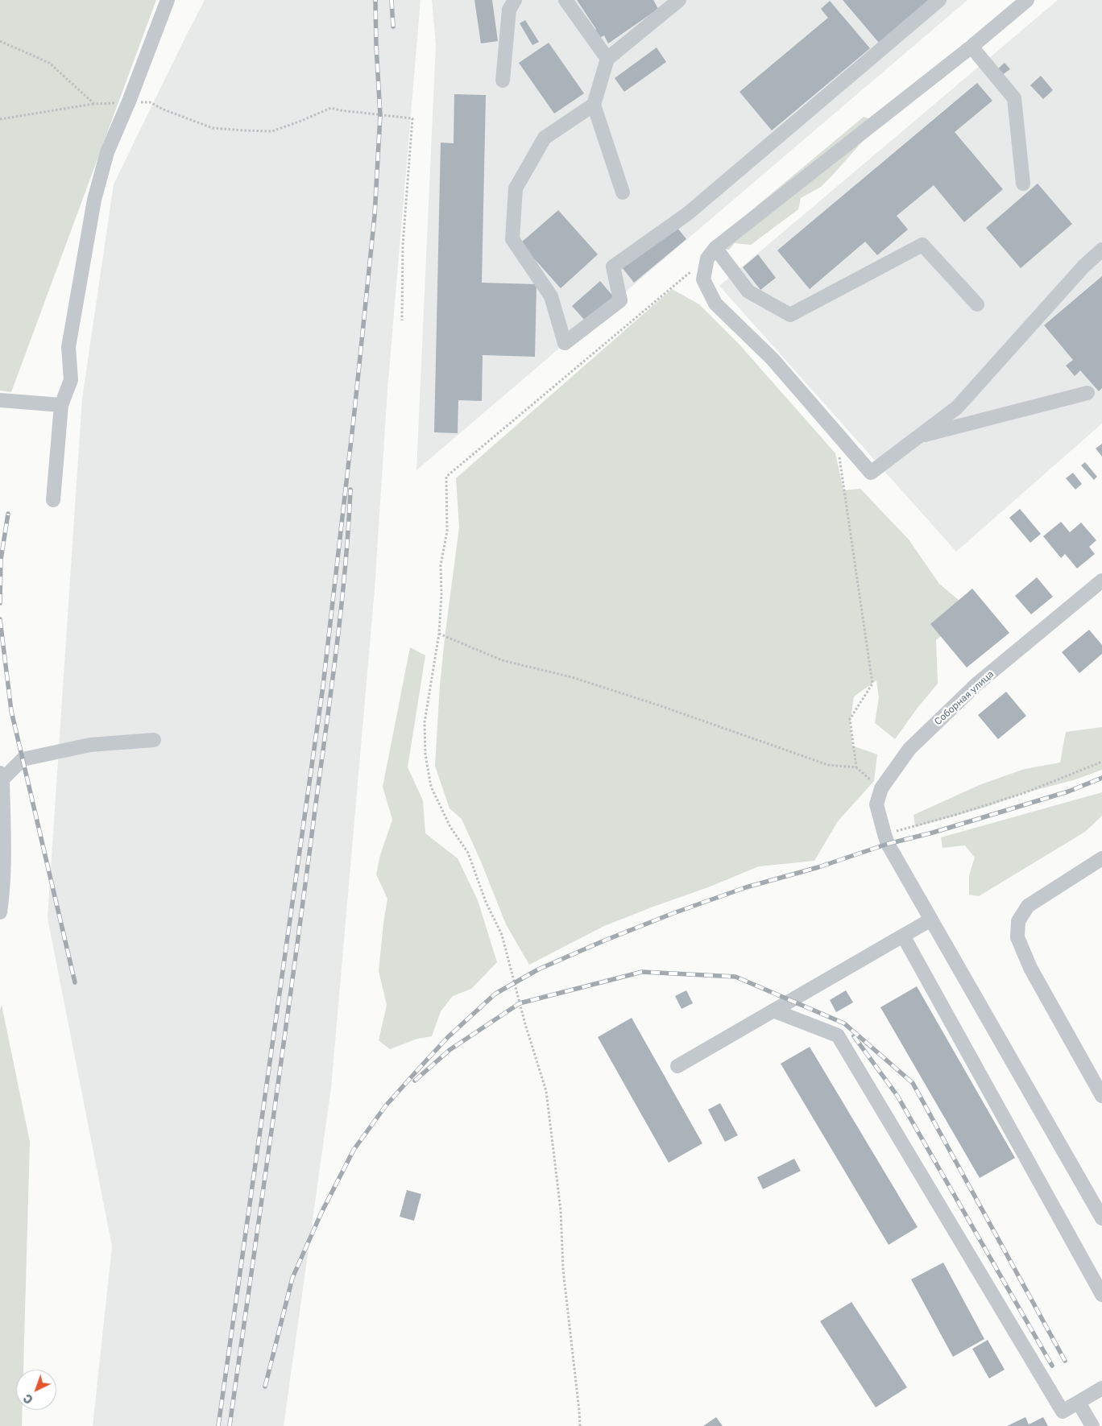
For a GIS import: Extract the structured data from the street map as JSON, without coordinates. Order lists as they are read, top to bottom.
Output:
{
  "streets": {
    "street": ["Соборная улица"]
  },
  "north": "bottom left"
}
